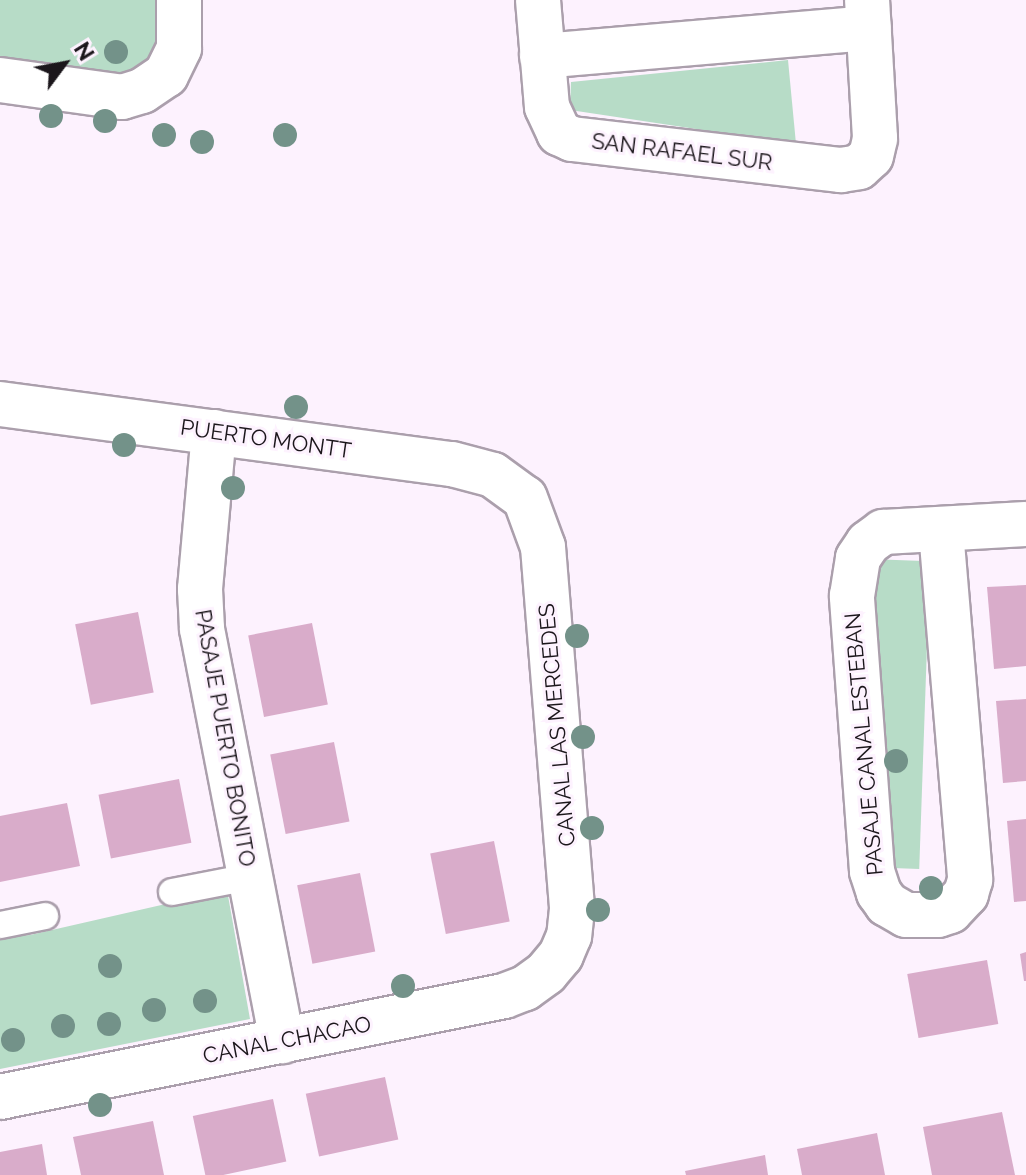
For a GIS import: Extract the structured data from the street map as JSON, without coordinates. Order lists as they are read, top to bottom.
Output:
{
  "streets": {
    "street": [
      "SAN RAFAEL SUR",
      "PUERTO MONTT",
      "CANAL LAS MERCEDES",
      "PASAJE PUERTO BONITO",
      "PASAJE CANAL ESTEBAN",
      "CANAL CHACAO"
    ]
  },
  "crossings": [
    ["PUERTO MONTT", "CANAL LAS MERCEDES"],
    ["PUERTO MONTT", "PASAJE PUERTO BONITO"],
    ["CANAL LAS MERCEDES", "CANAL CHACAO"],
    ["PASAJE PUERTO BONITO", "CANAL CHACAO"]
  ],
  "north": "top right"
}
